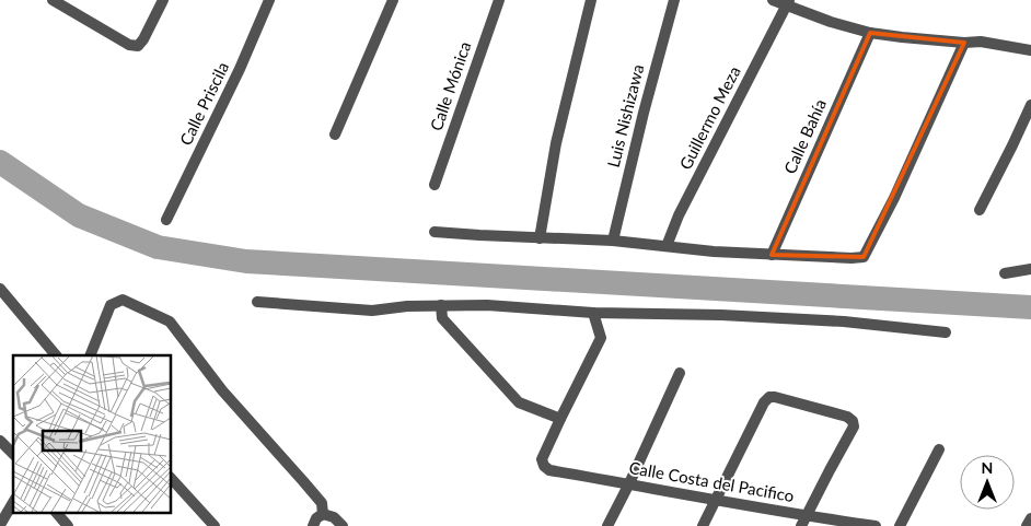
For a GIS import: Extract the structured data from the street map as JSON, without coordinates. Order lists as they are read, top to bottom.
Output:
{
  "streets": {
    "street": [
      "Calle Mónica",
      "Calle Priscila",
      "Luis Nishizawa",
      "Guillermo Meza",
      "Calle Bahía",
      "Calle Costa del Pacifico"
    ]
  },
  "north": "top"
}
